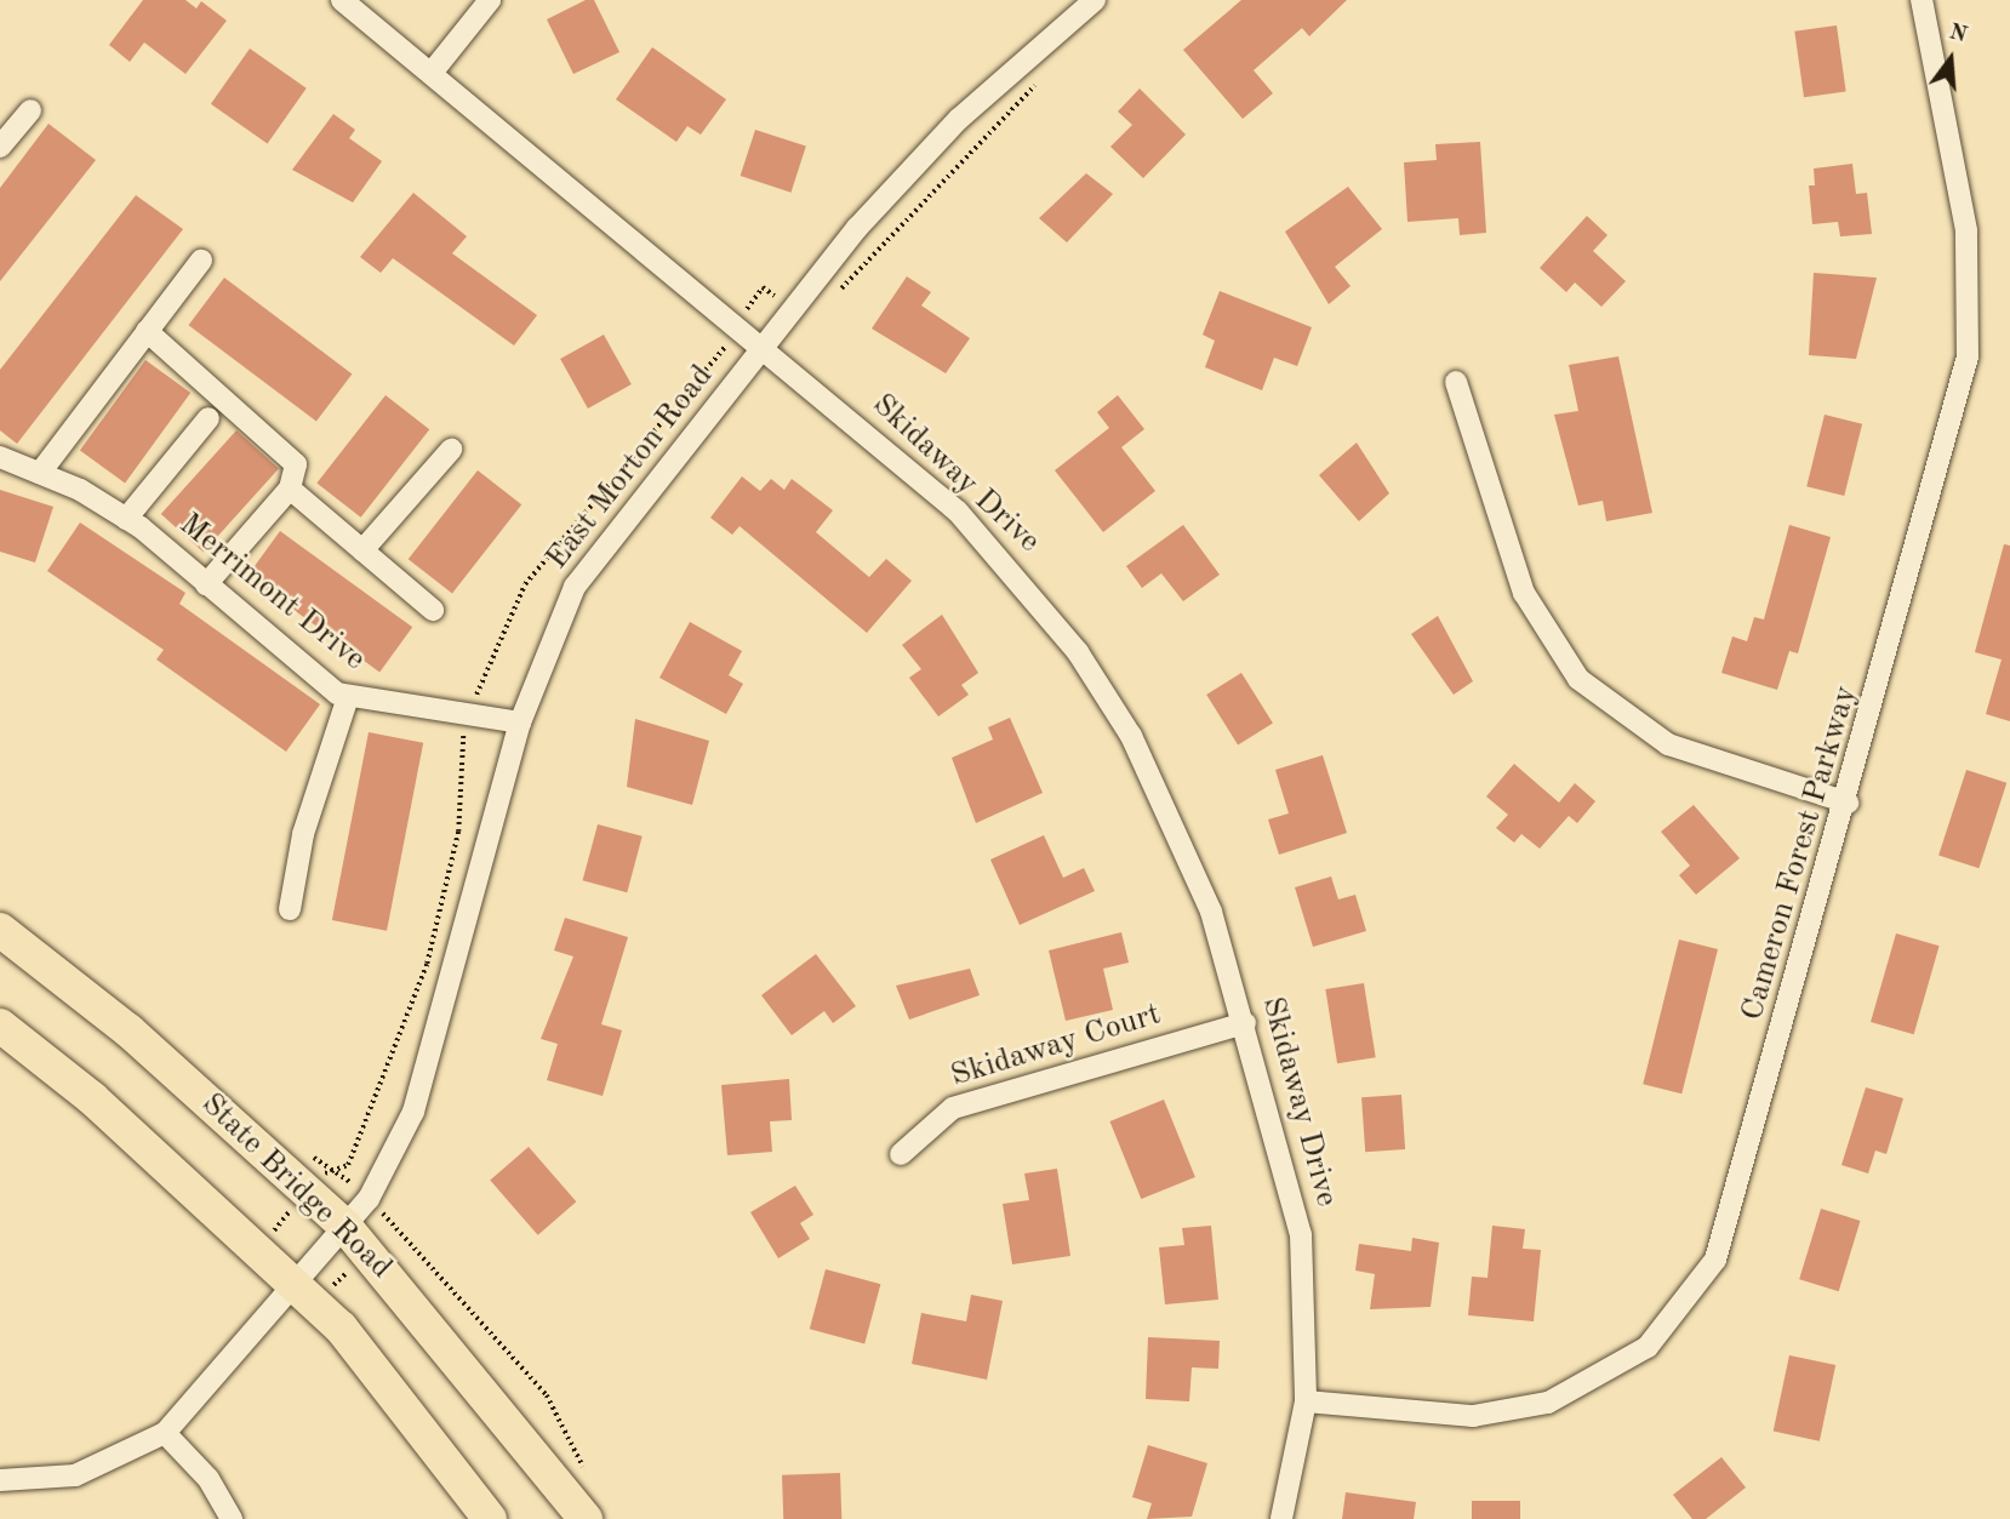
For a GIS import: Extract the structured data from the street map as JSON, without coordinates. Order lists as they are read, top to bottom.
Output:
{
  "streets": {
    "highway": ["State Bridge Road"],
    "street": [
      "East Morton Road",
      "Skidaway Drive",
      "Merrimont Drive",
      "Cameron Forest Parkway",
      "Skidaway Court"
    ]
  },
  "crossings": [
    ["East Morton Road", "Skidaway Drive"],
    ["East Morton Road", "Merrimont Drive"],
    ["East Morton Road", "State Bridge Road"],
    ["Skidaway Drive", "Cameron Forest Parkway"],
    ["Skidaway Drive", "Skidaway Court"]
  ],
  "north": "top"
}
